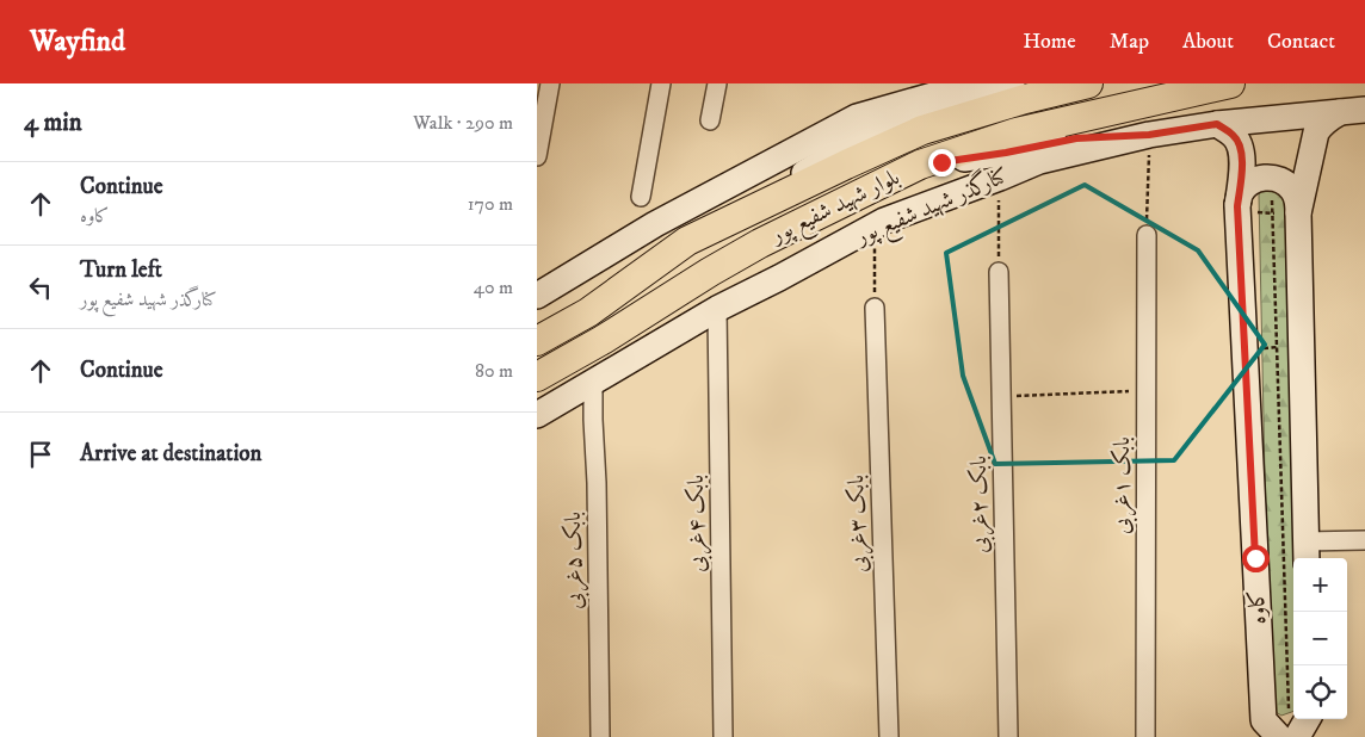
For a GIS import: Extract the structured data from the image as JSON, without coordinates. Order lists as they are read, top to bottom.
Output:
{
  "streets": {
    "main road": ["بلوار شهید شفیع پور", "کنارگذر شهید شفیع پور", "کاوه"],
    "street": [
      "بابک ۱غربی",
      "بابک ۲غربی",
      "بابک ۴غربی",
      "بابک ۳غربی",
      "بابک ۵غربی"
    ]
  },
  "crossings": [
    ["کنارگذر شهید شفیع پور", "بابک ۴غربی"],
    ["کنارگذر شهید شفیع پور", "بابک ۵غربی"],
    ["کنارگذر شهید شفیع پور", "کاوه"]
  ],
  "page": {
    "header": "Wayfind",
    "nav": [
      "Home",
      "Map",
      "About",
      "Contact"
    ],
    "heading": ["4 min", "Walk · 290 m"],
    "list": [
      ["Continue", "کاوه", "170 m"],
      ["Turn left", "کنارگذر شهید شفیع پور", "40 m"],
      ["Continue", "80 m"],
      "Arrive at destination"
    ],
    "map_buttons": ["+", "−"]
  }
}
